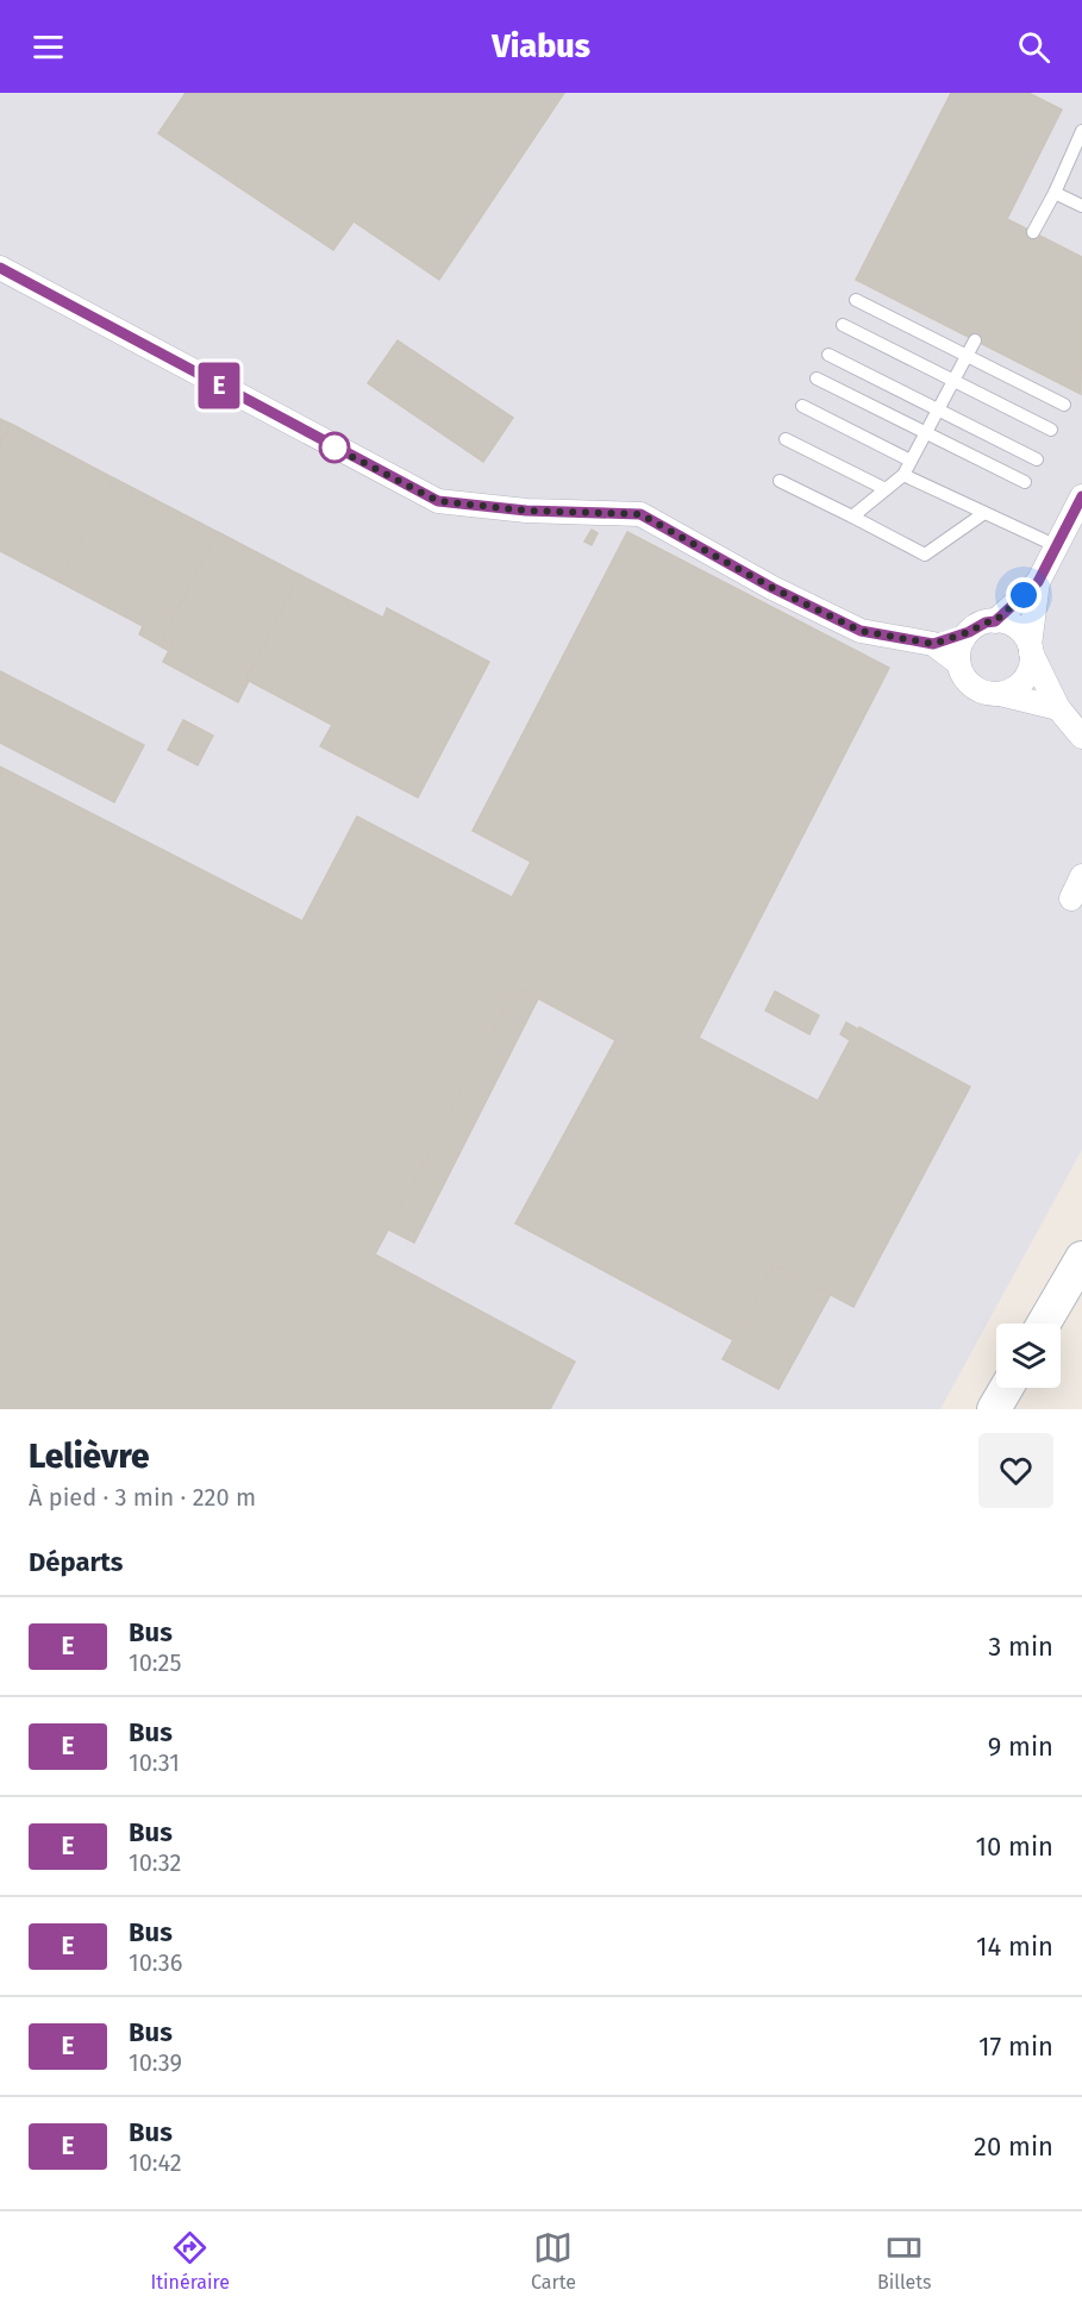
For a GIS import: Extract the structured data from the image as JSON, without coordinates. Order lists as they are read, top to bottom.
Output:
{
  "lines": ["bus line E"],
  "page": {
    "header": "Viabus",
    "on_map": "E",
    "heading": [
      ["Lelièvre", "À pied · 3 min · 220 m"],
      "Départs"
    ],
    "list": [
      {
        "mark": "E",
        "name": "Bus",
        "note": "10:25",
        "value": "3 min"
      },
      {
        "mark": "E",
        "name": "Bus",
        "note": "10:31",
        "value": "9 min"
      },
      {
        "mark": "E",
        "name": "Bus",
        "note": "10:32",
        "value": "10 min"
      },
      {
        "mark": "E",
        "name": "Bus",
        "note": "10:36",
        "value": "14 min"
      },
      {
        "mark": "E",
        "name": "Bus",
        "note": "10:39",
        "value": "17 min"
      },
      {
        "mark": "E",
        "name": "Bus",
        "note": "10:42",
        "value": "20 min"
      }
    ],
    "tabs": ["Itinéraire", "Carte", "Billets"]
  }
}
